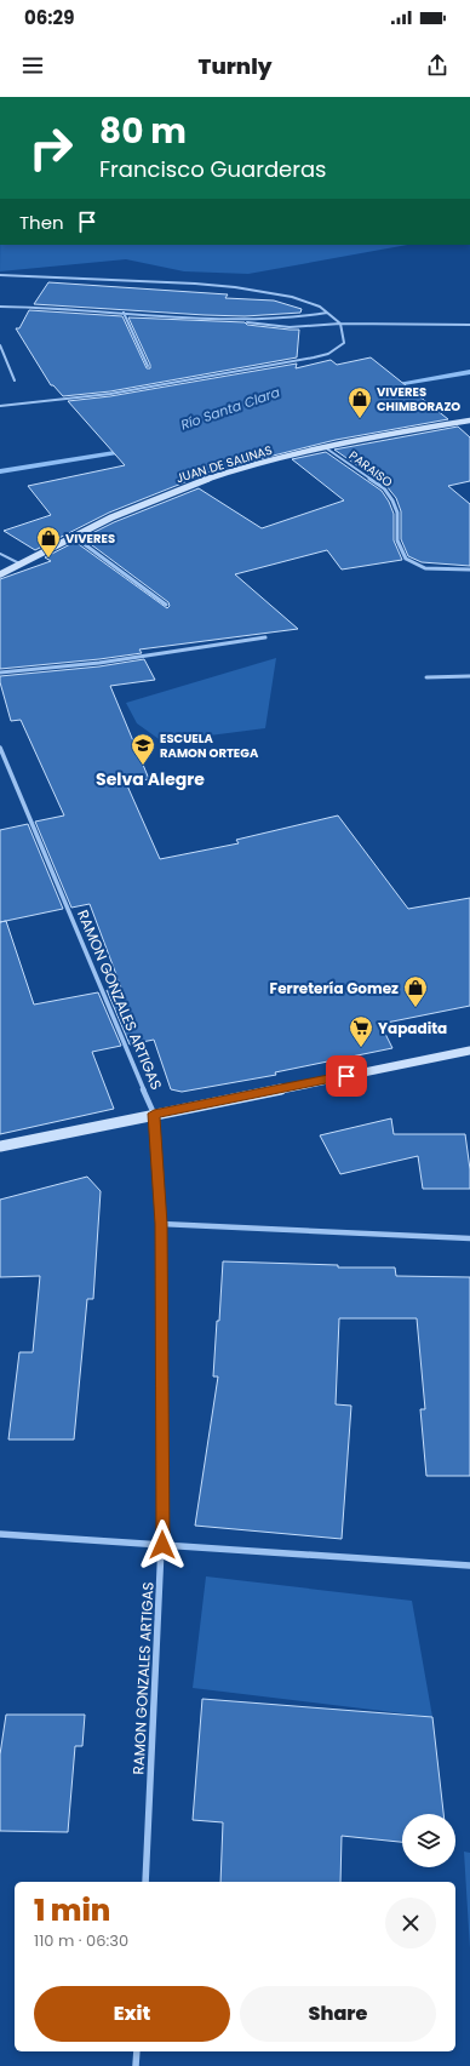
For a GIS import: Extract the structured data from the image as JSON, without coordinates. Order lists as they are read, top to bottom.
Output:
{
  "streets": {
    "street": ["JUAN DE SALINAS", "PARAISO", "RAMON GONZALES ARTIGAS"]
  },
  "crossings": [
    ["JUAN DE SALINAS", "PARAISO"]
  ],
  "districts": ["Selva Alegre"],
  "water": ["Río Santa Clara"],
  "places": {
    "shop": ["VIVERES CHIMBORAZO", "VIVERES", "Ferretería Gomez"],
    "school or university": ["ESCUELA RAMON ORTEGA"],
    "supermarket": ["Yapadita"]
  },
  "page": {
    "status": "06:29",
    "header": "Turnly",
    "turn": ["80 m", "Francisco Guarderas"],
    "then": "Then",
    "heading": ["1 min", "110 m · 06:30"],
    "buttons": ["Exit", "Share"]
  }
}
